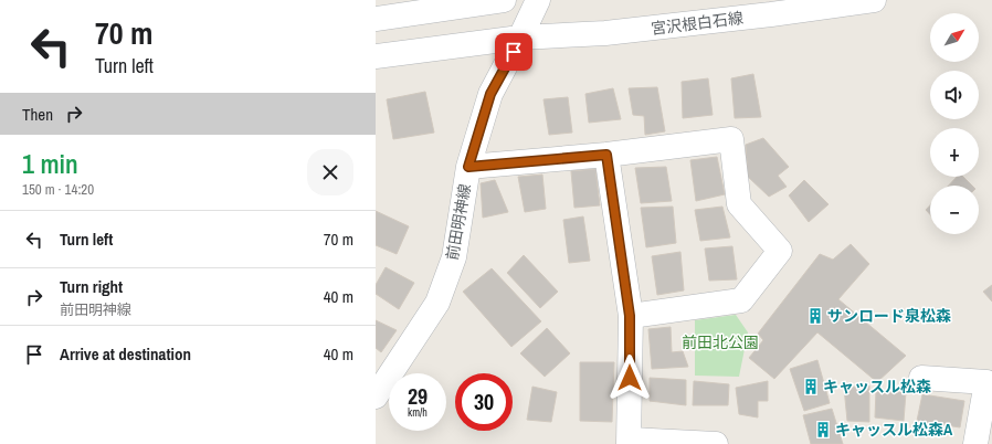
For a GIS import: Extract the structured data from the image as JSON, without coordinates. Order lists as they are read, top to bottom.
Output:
{
  "streets": {
    "street": ["宮沢根白石線", "前田明神線"]
  },
  "crossings": [
    ["宮沢根白石線", "前田明神線"]
  ],
  "parks": ["前田北公園"],
  "places": {
    "building": ["サンロード泉松森", "キャッスル松森", "キャッスル松森A"]
  },
  "north": "top right",
  "page": {
    "turn": ["70 m", "Turn left"],
    "map_buttons": ["+", "−"],
    "then": "Then",
    "heading": ["1 min", "150 m · 14:20"],
    "list": [
      {
        "name": "Turn left",
        "value": "70 m"
      },
      {
        "name": "Turn right",
        "note": "前田明神線",
        "value": "40 m"
      },
      {
        "name": "Arrive at destination",
        "value": "40 m"
      }
    ],
    "speed": "29 km/h",
    "limit": "30"
  }
}
